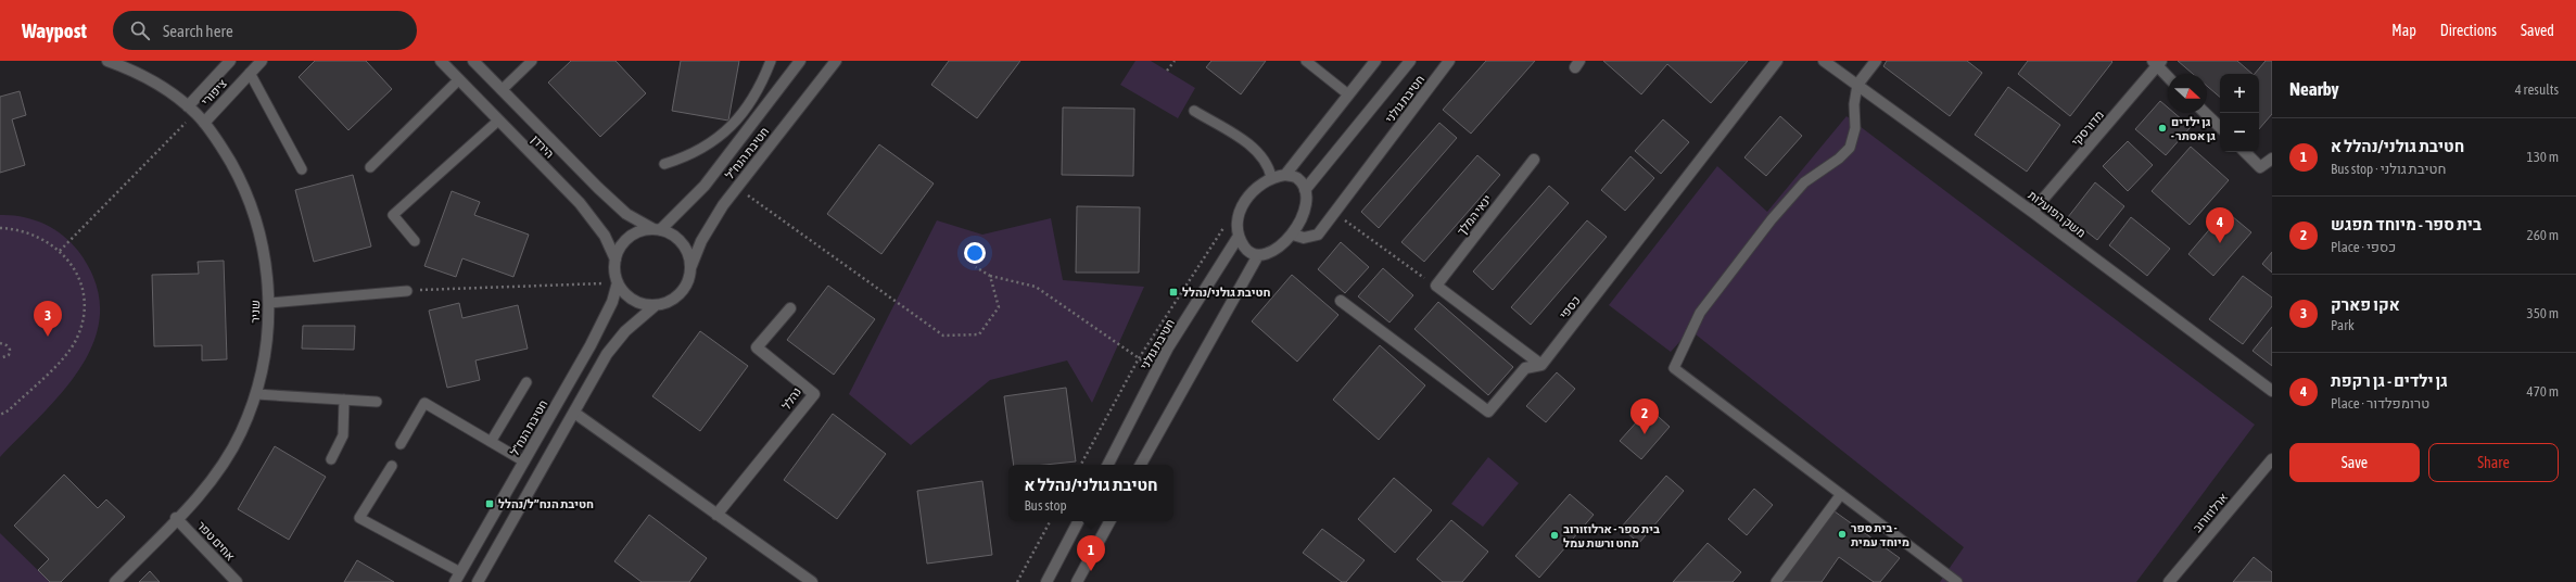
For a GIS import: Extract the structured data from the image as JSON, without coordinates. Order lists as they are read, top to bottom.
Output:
{
  "streets": {
    "street": [
      "ציפורי",
      "חטיבת גולני",
      "מדורסקי",
      "הירדן",
      "חטיבת הנח״ל",
      "משק הפועלות",
      "ינאי המלך",
      "כספי",
      "שניר",
      "נהלל",
      "חטיבת הנח\"ל",
      "ארלוזורוב",
      "אחים טפר"
    ]
  },
  "crossings": [
    ["ציפורי", "שניר"],
    ["מדורסקי", "משק הפועלות"],
    ["הירדן", "חטיבת הנח״ל"],
    ["הירדן", "חטיבת הנח\"ל"],
    ["חטיבת הנח״ל", "חטיבת הנח\"ל"],
    ["שניר", "אחים טפר"]
  ],
  "places": {
    "other": ["גן ילדים - גן אסתר", "בית ספר - מיוחד עמית", "בית ספר - ארלוזורוב מחט ורשת עמל"],
    "transit": ["חטיבת גולני/נהלל", "חטיבת הנח״ל/נהלל"]
  },
  "north": "right",
  "page": {
    "header": "Waypost",
    "search": "Search here",
    "nav": ["Map", "Directions", "Saved"],
    "heading": ["Nearby", "4 results"],
    "map_buttons": ["+", "−"],
    "list": [
      {
        "mark": "1",
        "name": "חטיבת גולני/נהלל א",
        "note": "Bus stop · חטיבת גולני",
        "value": "130 m"
      },
      {
        "mark": "2",
        "name": "בית ספר - מיוחד מפגש",
        "note": "Place · כספי",
        "value": "260 m"
      },
      {
        "mark": "3",
        "name": "אקו פארק",
        "note": "Park",
        "value": "350 m"
      },
      {
        "mark": "4",
        "name": "גן ילדים - גן רקפת",
        "note": "Place · טרומפלדור",
        "value": "470 m"
      }
    ],
    "pins": [
      "4",
      "3",
      "2",
      "1"
    ],
    "buttons": ["Save", "Share"],
    "popup": ["חטיבת גולני/נהלל א", "Bus stop"]
  }
}
